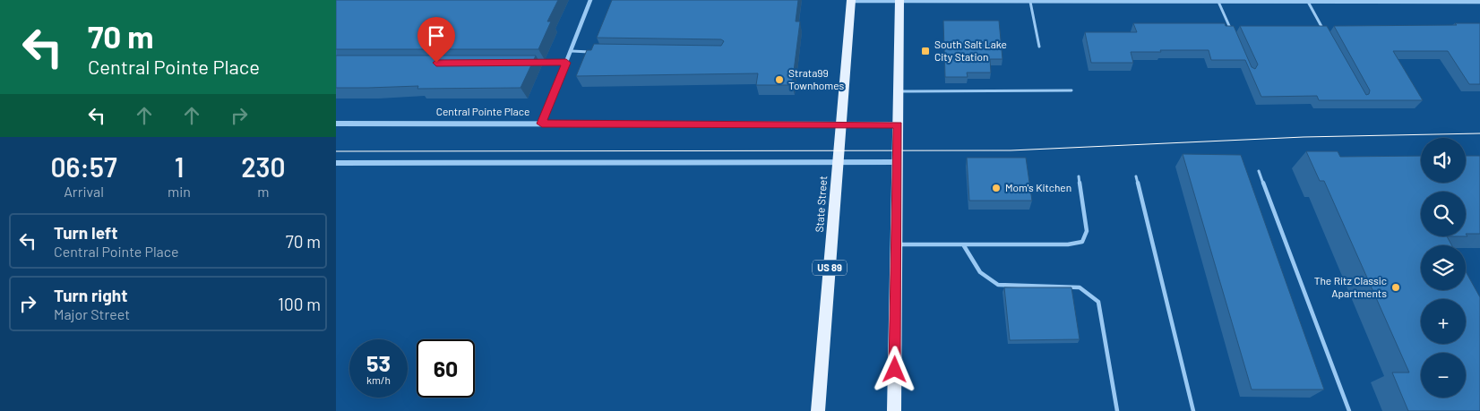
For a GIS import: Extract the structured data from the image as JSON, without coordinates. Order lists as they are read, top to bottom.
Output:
{
  "streets": {
    "main road": ["State Street", "US 89"],
    "street": ["Central Pointe Place"]
  },
  "crossings": [
    ["Central Pointe Place", "State Street"]
  ],
  "places": {
    "transit": ["South Salt Lake City Station"],
    "other": ["Strata99 Townhomes", "Mom's Kitchen", "The Ritz Classic Apartments"]
  },
  "page": {
    "turn": ["70 m", "Central Pointe Place"],
    "eta": [
      "06:57",
      "Arrival",
      "1",
      "min",
      "230",
      "m"
    ],
    "map_buttons": ["+", "−"],
    "list": [
      {
        "name": "Turn left",
        "note": "Central Pointe Place",
        "value": "70 m"
      },
      {
        "name": "Turn right",
        "note": "Major Street",
        "value": "100 m"
      }
    ],
    "speed": "53 km/h",
    "limit": "60"
  }
}
